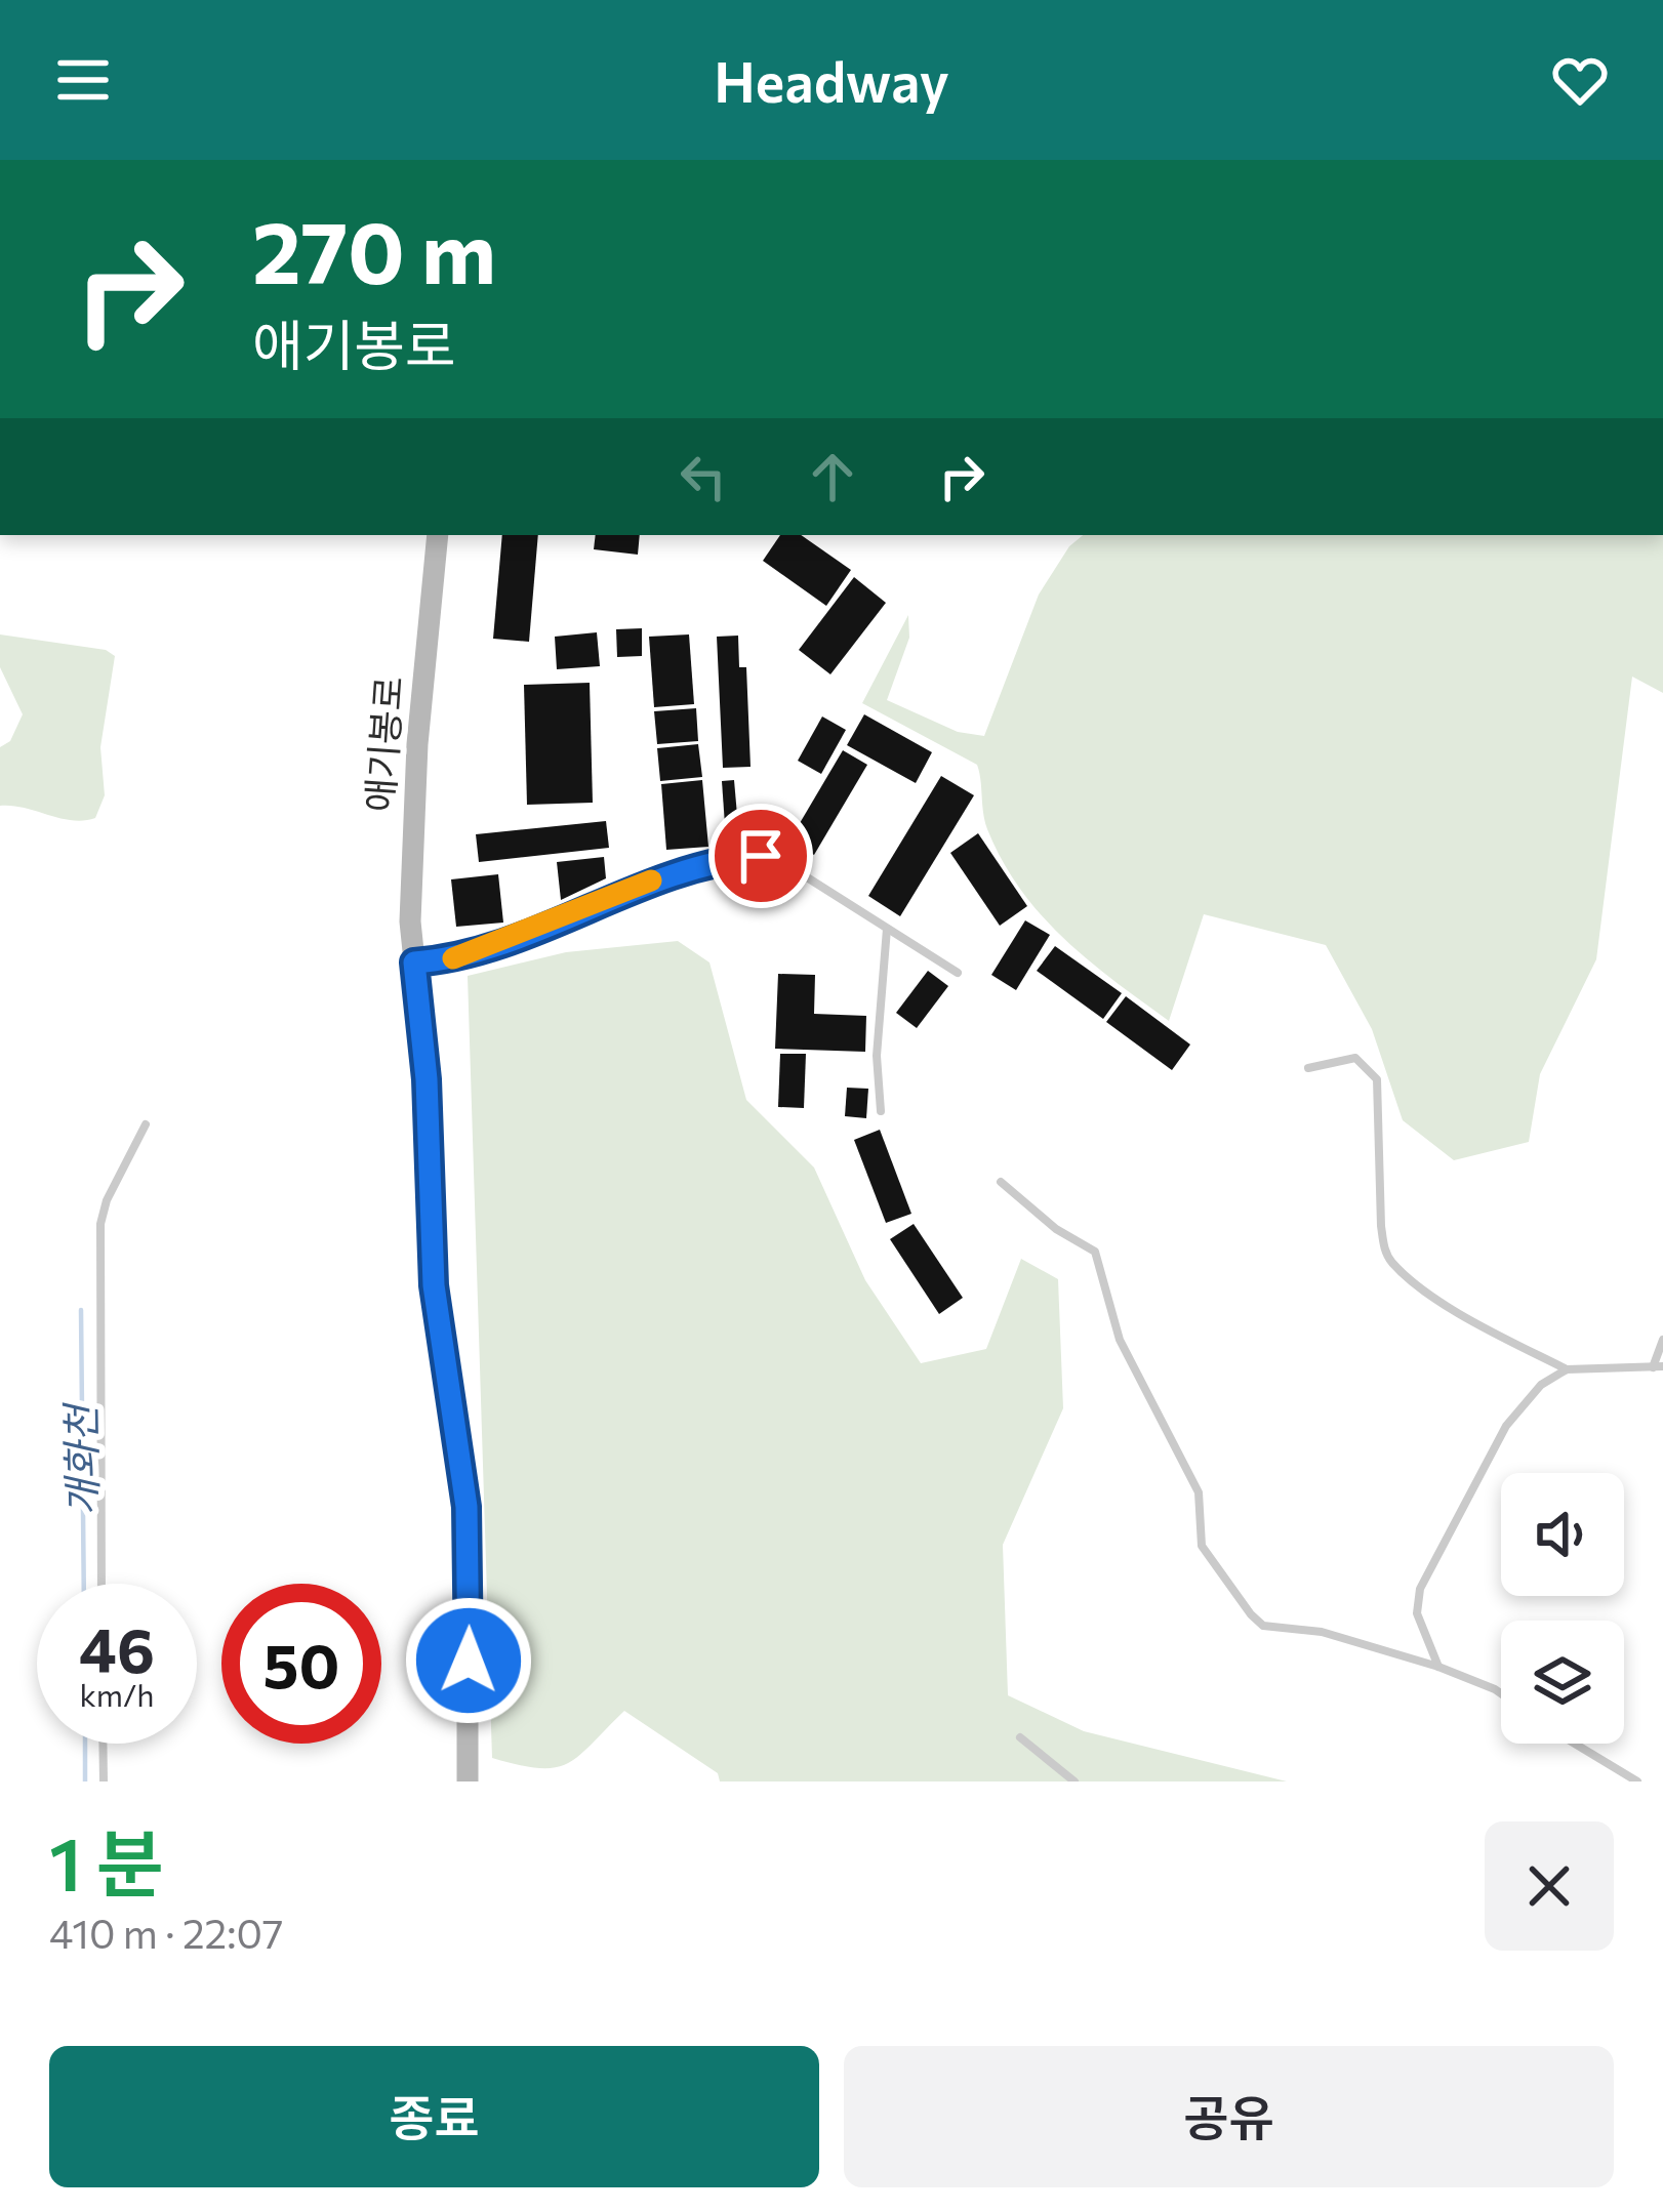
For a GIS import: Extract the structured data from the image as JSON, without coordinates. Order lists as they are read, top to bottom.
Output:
{
  "streets": {
    "main road": ["애기봉로"]
  },
  "water": ["개화천"],
  "page": {
    "header": "Headway",
    "turn": ["270 m", "애기봉로"],
    "speed": "46 km/h",
    "limit": "50",
    "heading": ["1 분", "410 m · 22:07"],
    "buttons": ["종료", "공유"]
  }
}
